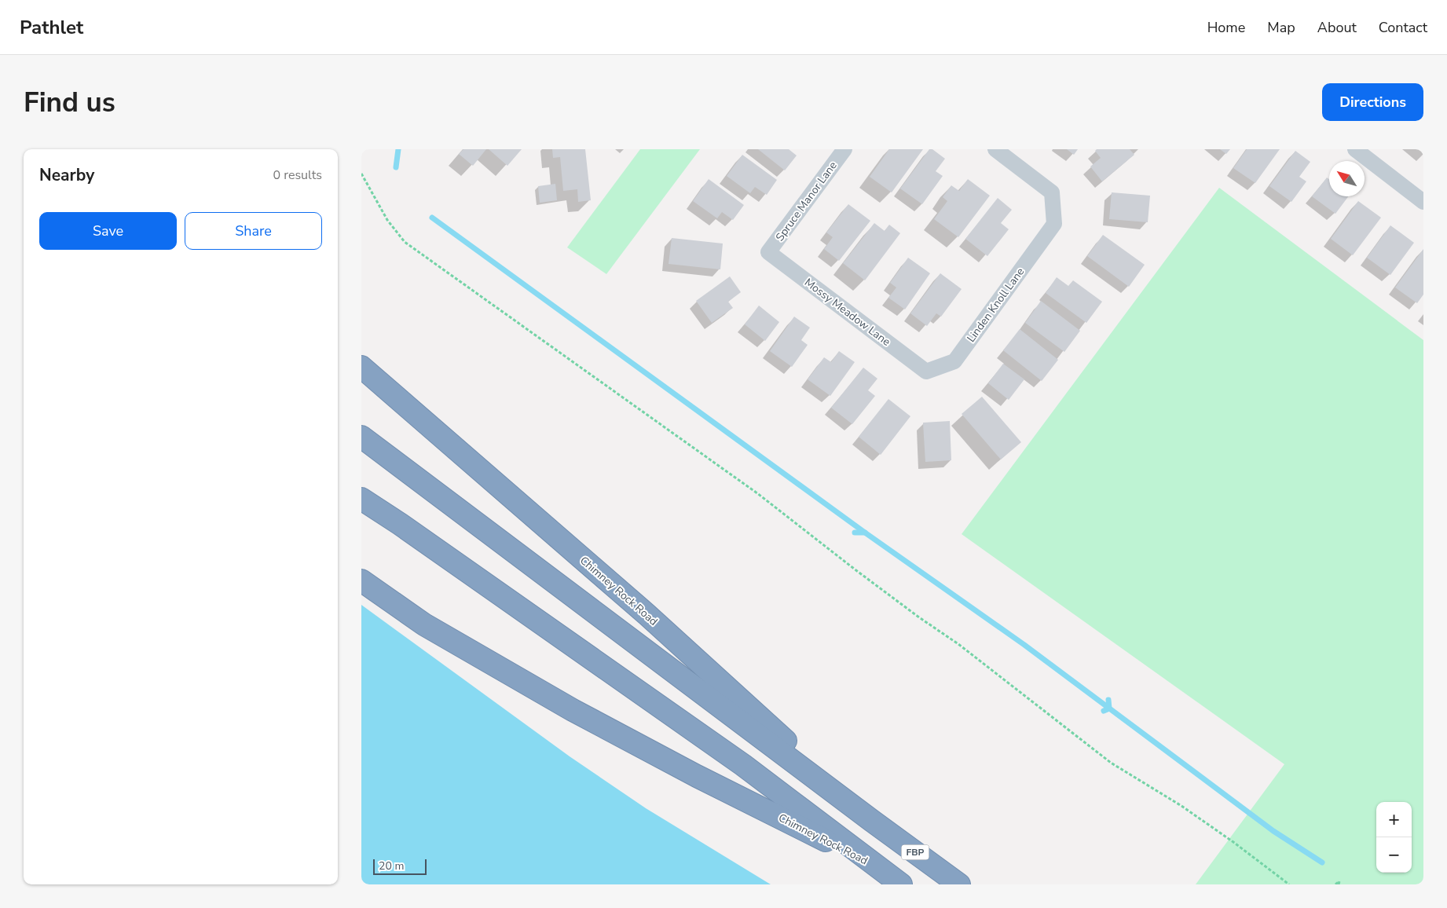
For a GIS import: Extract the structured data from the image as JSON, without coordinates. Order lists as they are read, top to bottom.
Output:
{
  "streets": {
    "highway": ["Chimney Rock Road", "FBP"],
    "street": ["Spruce Manor Lane", "Linden Knoll Lane", "Mossy Meadow Lane"]
  },
  "crossings": [
    ["Spruce Manor Lane", "Mossy Meadow Lane"],
    ["Linden Knoll Lane", "Mossy Meadow Lane"],
    ["Chimney Rock Road", "FBP"]
  ],
  "scale_bar": "20 m",
  "north": "top left",
  "page": {
    "header": "Pathlet",
    "nav": [
      "Home",
      "Map",
      "About",
      "Contact"
    ],
    "buttons": [
      "Directions",
      ["Save", "Share"]
    ],
    "title": "Find us",
    "heading": ["Nearby", "0 results"],
    "map_buttons": ["+", "−"],
    "scale": "20 m"
  }
}
